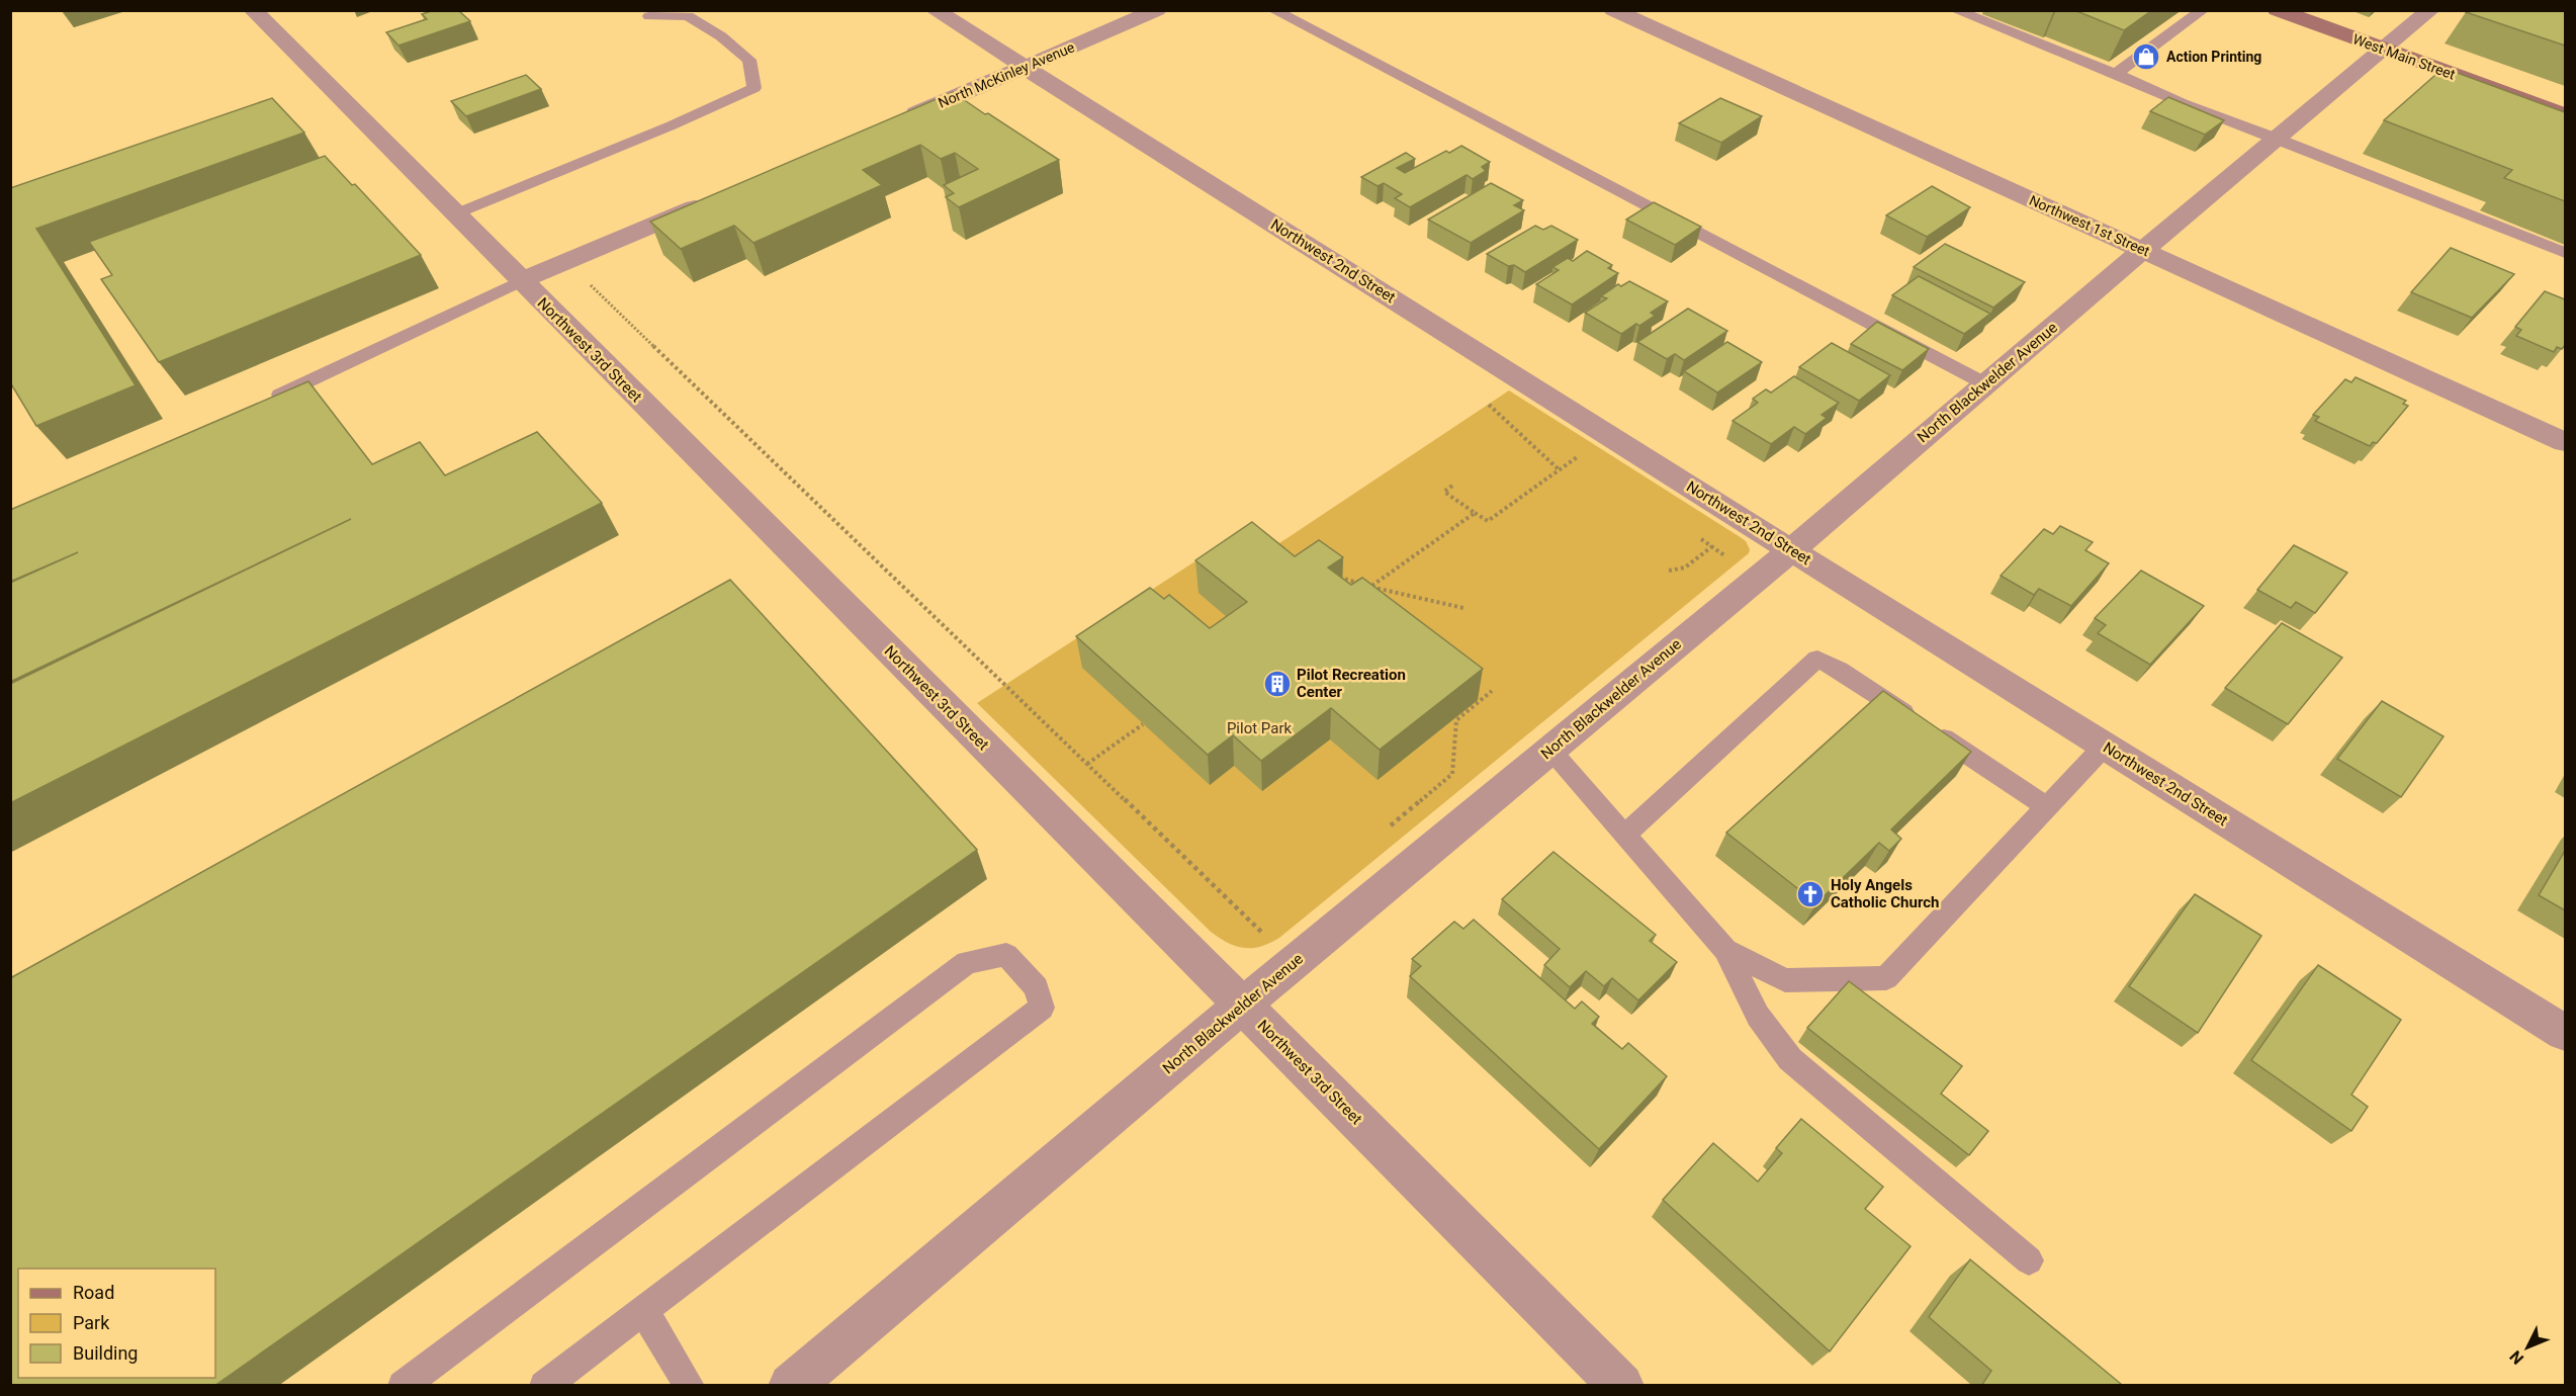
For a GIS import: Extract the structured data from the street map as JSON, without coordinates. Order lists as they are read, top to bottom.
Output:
{
  "streets": {
    "main road": ["West Main Street"],
    "street": [
      "North McKinley Avenue",
      "Northwest 1st Street",
      "Northwest 2nd Street",
      "Northwest 3rd Street",
      "North Blackwelder Avenue"
    ]
  },
  "crossings": [
    ["West Main Street", "North Blackwelder Avenue"],
    ["North McKinley Avenue", "Northwest 2nd Street"],
    ["Northwest 1st Street", "North Blackwelder Avenue"],
    ["Northwest 2nd Street", "North Blackwelder Avenue"],
    ["Northwest 3rd Street", "North Blackwelder Avenue"]
  ],
  "parks": ["Pilot Park"],
  "places": {
    "shop": ["Action Printing"],
    "building": ["Pilot Recreation Center"],
    "church": ["Holy Angels Catholic Church"]
  },
  "legend": ["Road", "Park", "Building"],
  "north": "bottom left"
}
